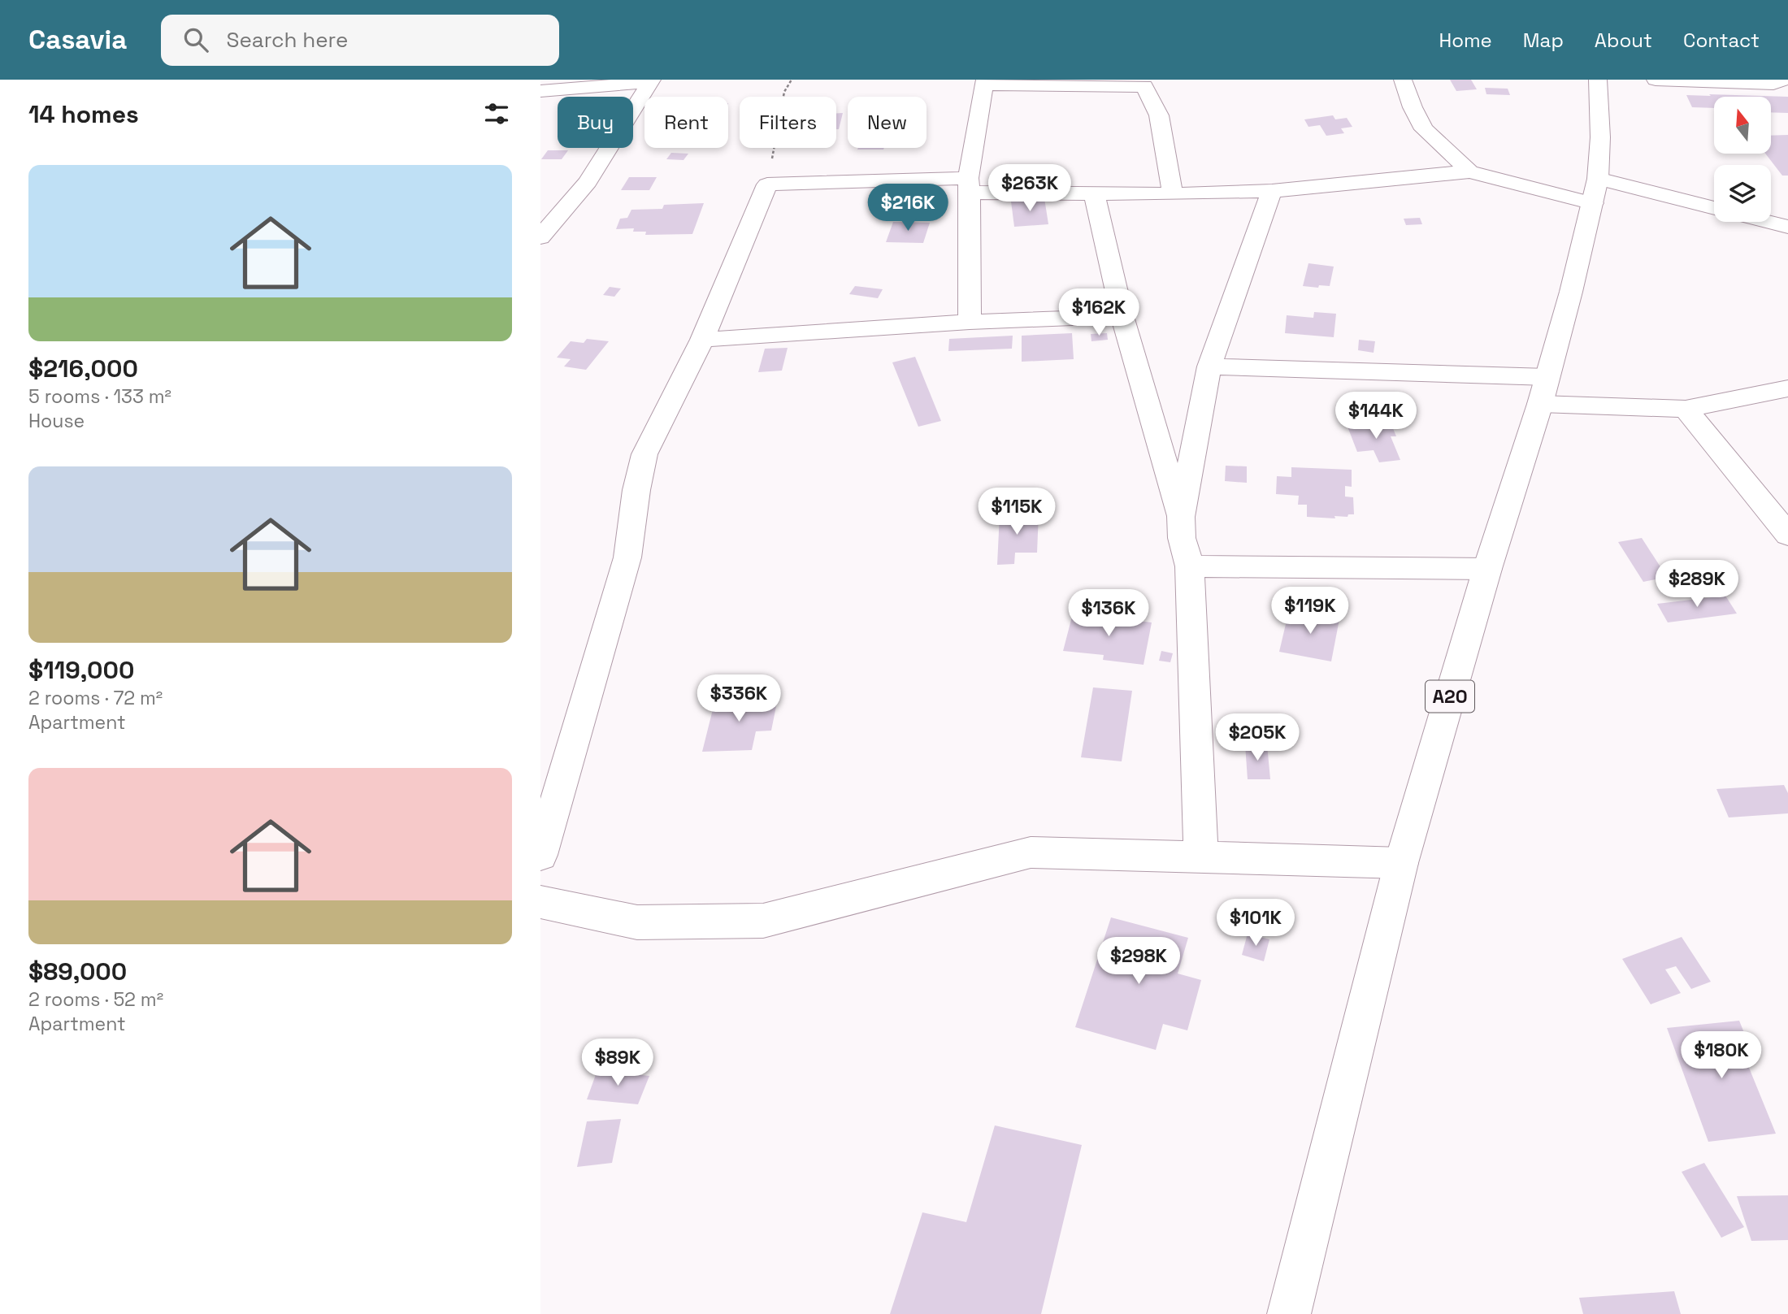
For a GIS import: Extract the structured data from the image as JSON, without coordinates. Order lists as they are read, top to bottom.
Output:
{
  "streets": {
    "street": ["A20"]
  },
  "north": "top",
  "page": {
    "header": "Casavia",
    "search": "Search here",
    "nav": [
      "Home",
      "Map",
      "About",
      "Contact"
    ],
    "heading": "14 homes",
    "chip": [
      "Buy",
      "Rent",
      "Filters",
      "New"
    ],
    "list": [
      {
        "name": "$216,000",
        "note": "5 rooms · 133 m² · House"
      },
      {
        "name": "$119,000",
        "note": "2 rooms · 72 m² · Apartment"
      },
      {
        "name": "$89,000",
        "note": "2 rooms · 52 m² · Apartment"
      }
    ],
    "price": [
      "$263K",
      "$216K",
      "$162K",
      "$144K",
      "$115K",
      "$289K",
      "$119K",
      "$136K",
      "$336K",
      "$205K",
      "$101K",
      "$298K",
      "$180K",
      "$89K"
    ]
  }
}
